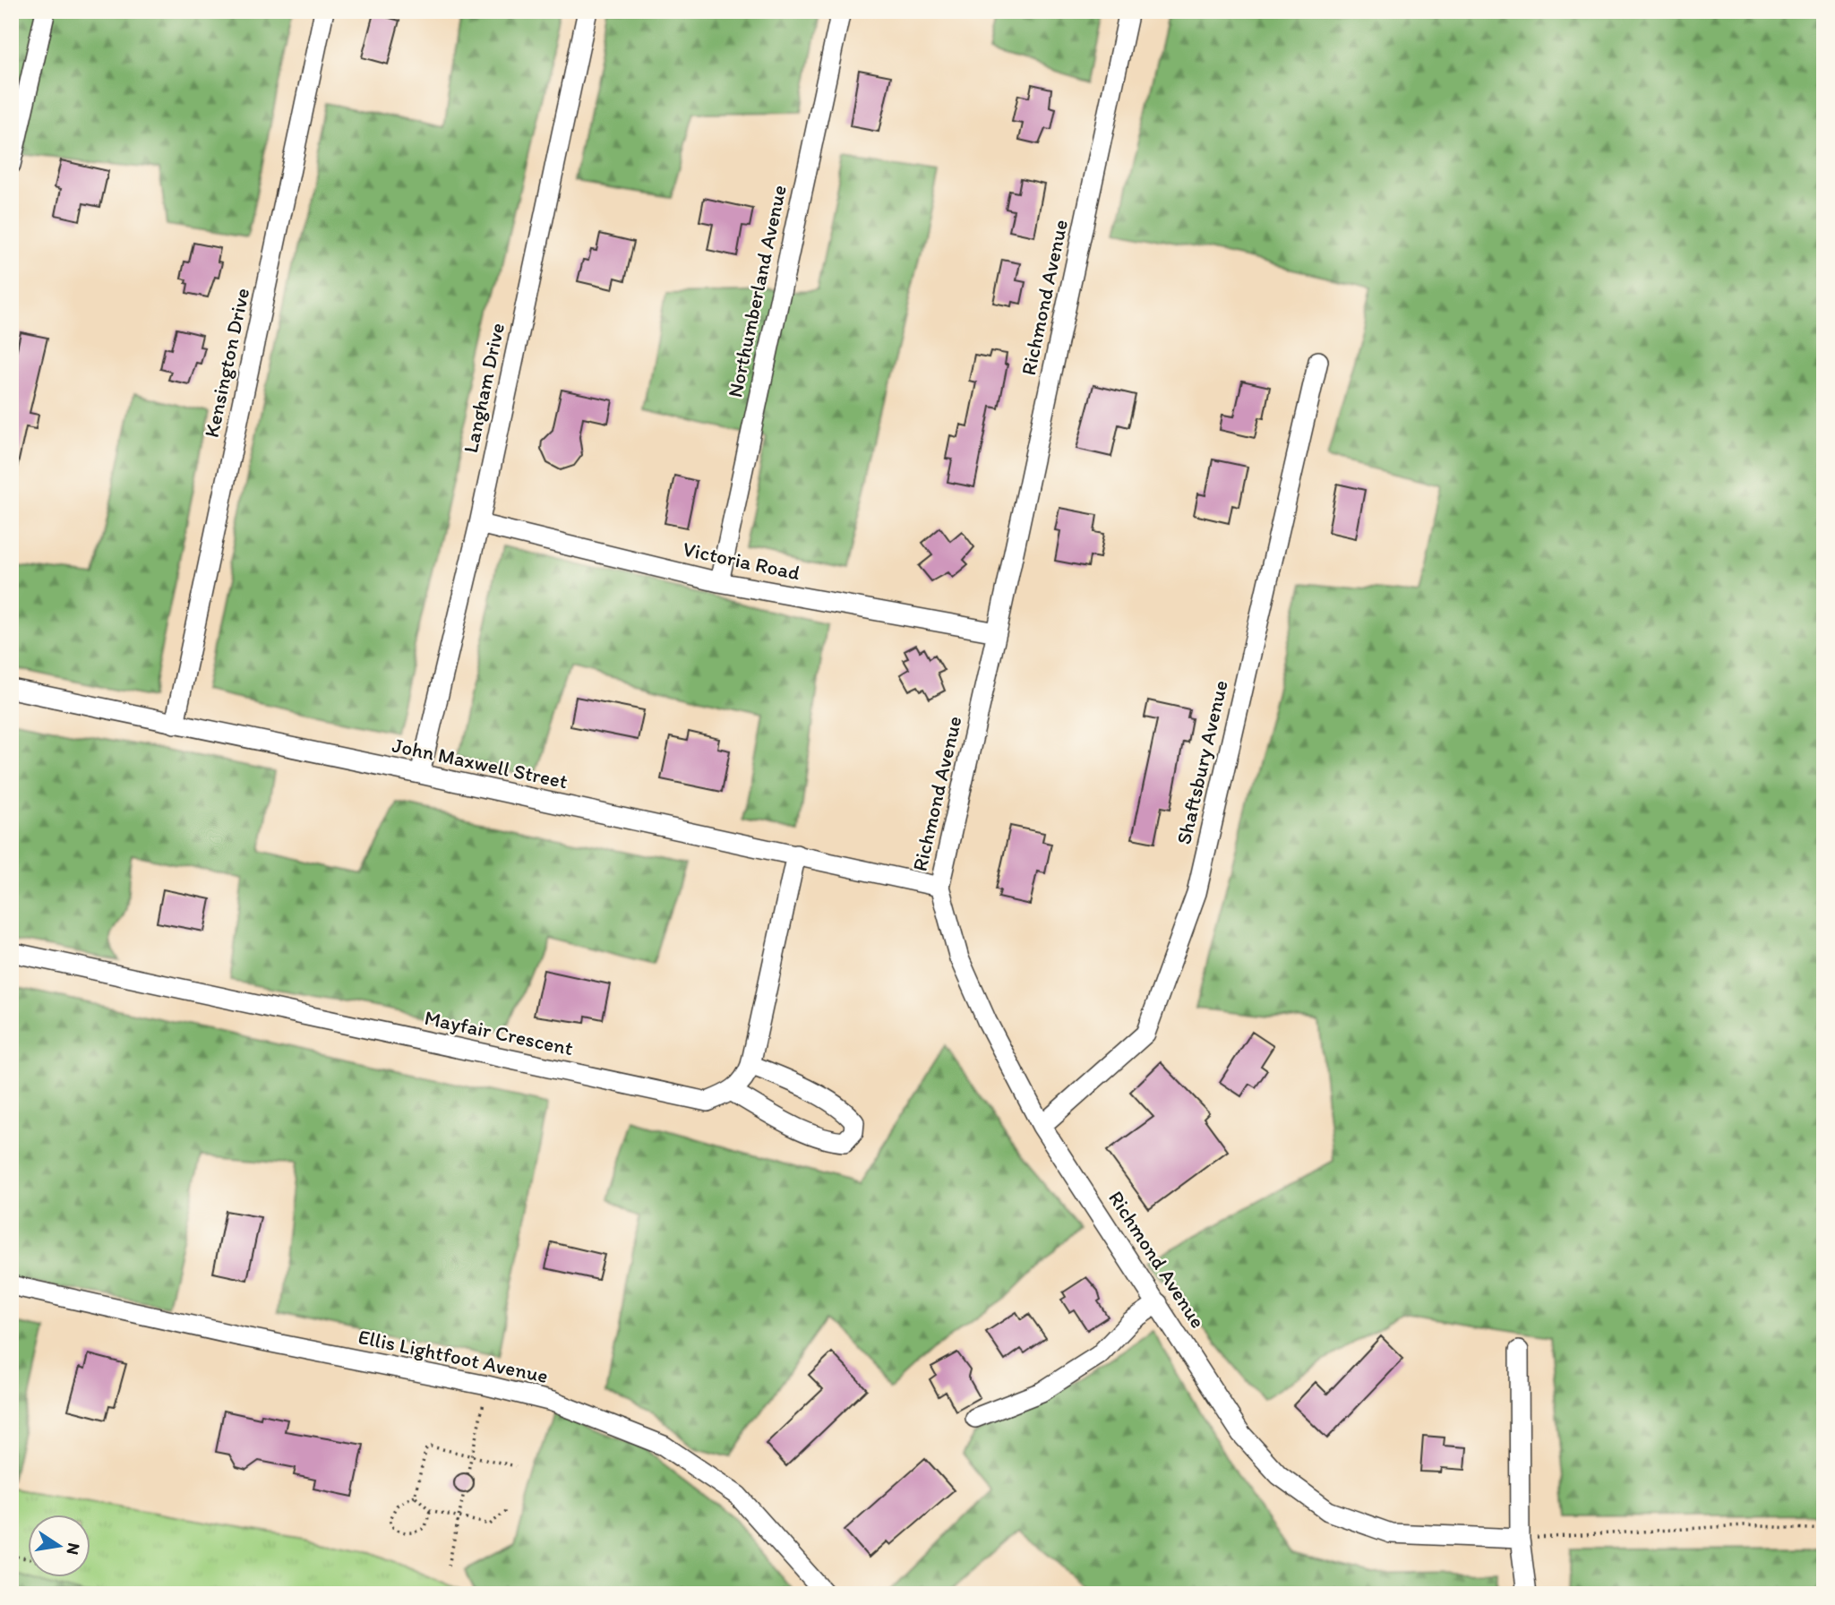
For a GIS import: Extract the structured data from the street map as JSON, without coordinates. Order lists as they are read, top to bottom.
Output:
{
  "streets": {
    "street": [
      "Northumberland Avenue",
      "Richmond Avenue",
      "Kensington Drive",
      "Langham Drive",
      "Victoria Road",
      "Shaftsbury Avenue",
      "John Maxwell Street",
      "Mayfair Crescent",
      "Ellis Lightfoot Avenue"
    ]
  },
  "crossings": [
    ["Northumberland Avenue", "Victoria Road"],
    ["Richmond Avenue", "Victoria Road"],
    ["Richmond Avenue", "Shaftsbury Avenue"],
    ["Richmond Avenue", "John Maxwell Street"],
    ["Kensington Drive", "John Maxwell Street"],
    ["Langham Drive", "Victoria Road"],
    ["Langham Drive", "John Maxwell Street"]
  ],
  "north": "right"
}
